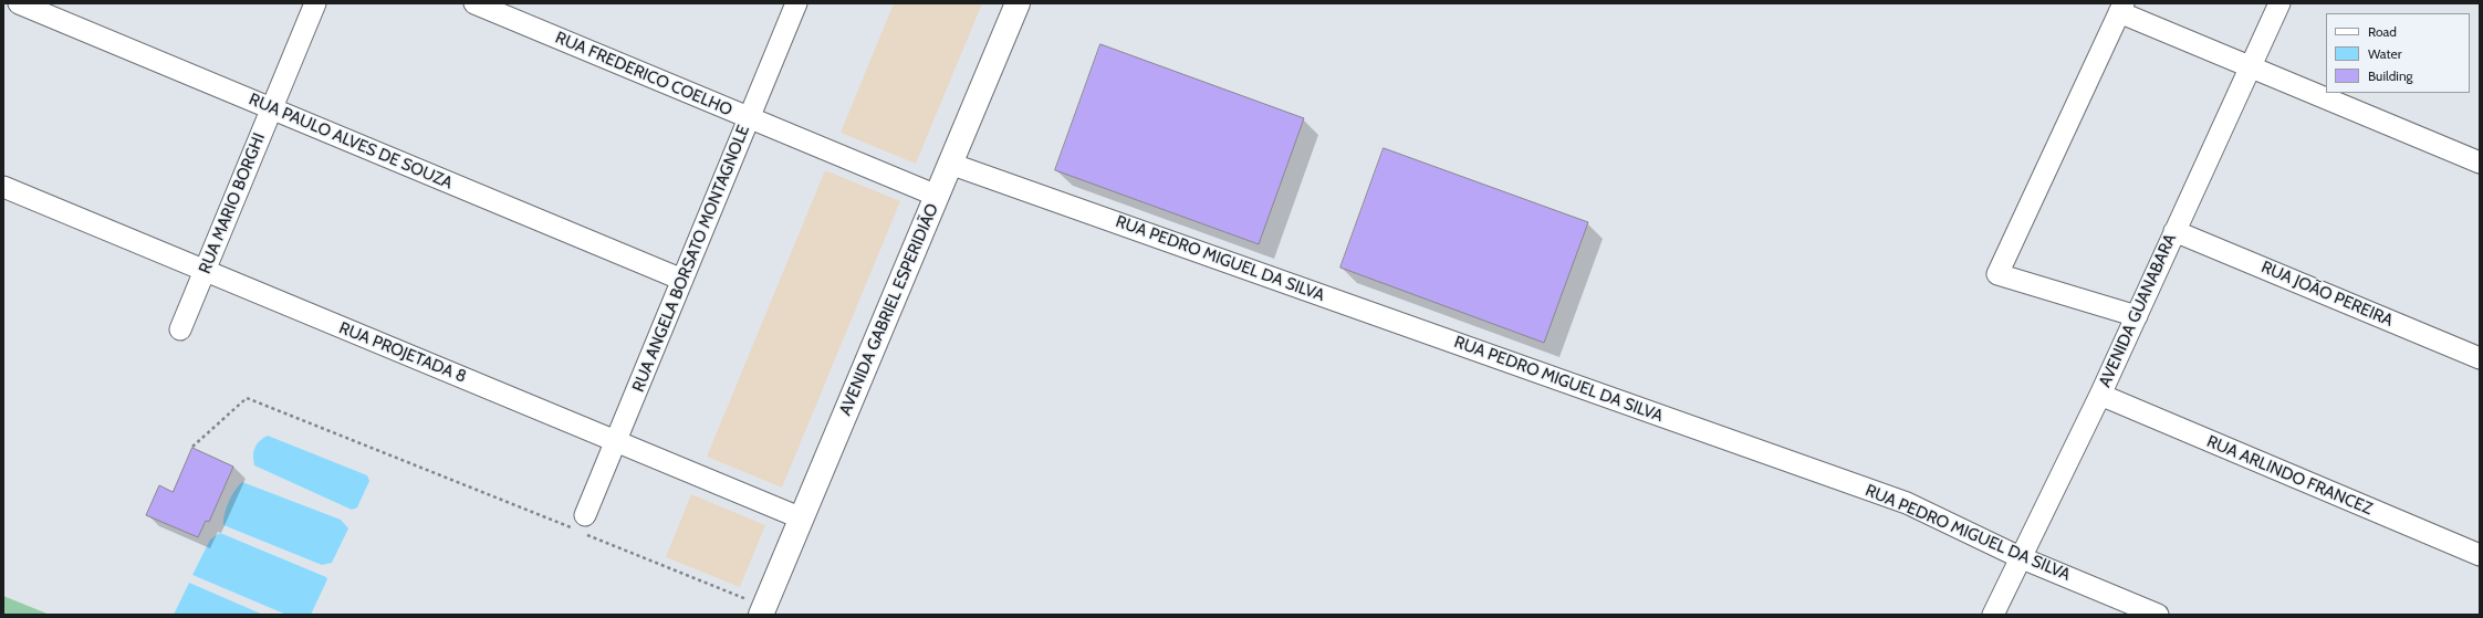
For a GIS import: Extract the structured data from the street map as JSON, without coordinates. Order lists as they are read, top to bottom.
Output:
{
  "streets": {
    "main road": ["AVENIDA GABRIEL ESPERIDIÃO"],
    "street": [
      "RUA FREDERICO COELHO",
      "RUA PAULO ALVES DE SOUZA",
      "RUA MARIO BORGHI",
      "RUA ANGELA BORSATO MONTAGNOLE",
      "RUA PEDRO MIGUEL DA SILVA",
      "RUA JOÃO PEREIRA",
      "AVENIDA GUANABARA",
      "RUA PROJETADA 8",
      "RUA ARLINDO FRANCEZ"
    ]
  },
  "crossings": [
    ["RUA FREDERICO COELHO", "RUA ANGELA BORSATO MONTAGNOLE"],
    ["RUA FREDERICO COELHO", "AVENIDA GABRIEL ESPERIDIÃO"],
    ["RUA PAULO ALVES DE SOUZA", "RUA MARIO BORGHI"],
    ["RUA PAULO ALVES DE SOUZA", "RUA ANGELA BORSATO MONTAGNOLE"],
    ["RUA MARIO BORGHI", "RUA PROJETADA 8"],
    ["RUA ANGELA BORSATO MONTAGNOLE", "RUA PROJETADA 8"],
    ["RUA PEDRO MIGUEL DA SILVA", "AVENIDA GABRIEL ESPERIDIÃO"],
    ["RUA PEDRO MIGUEL DA SILVA", "AVENIDA GUANABARA"],
    ["RUA JOÃO PEREIRA", "AVENIDA GUANABARA"],
    ["AVENIDA GABRIEL ESPERIDIÃO", "RUA PROJETADA 8"],
    ["AVENIDA GUANABARA", "RUA ARLINDO FRANCEZ"]
  ],
  "legend": ["Road", "Water", "Building"]
}
